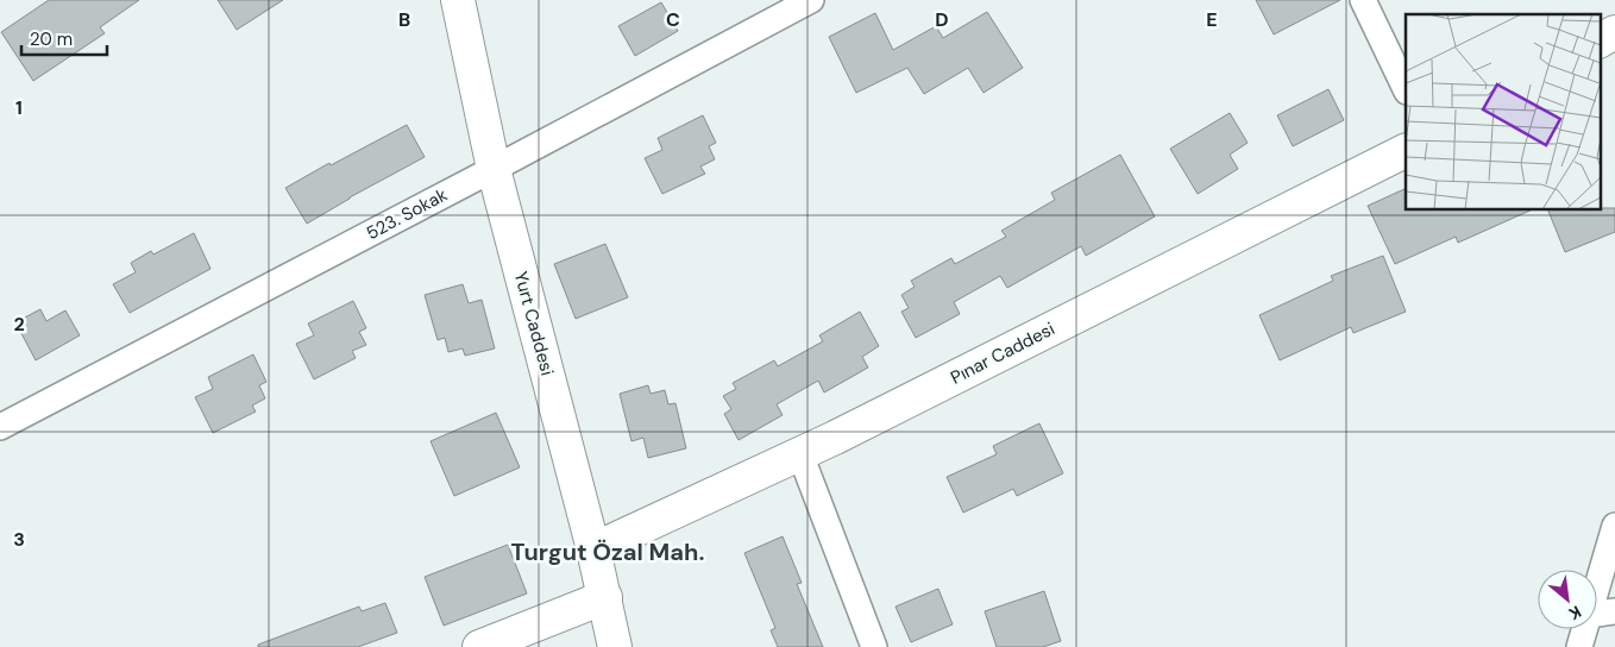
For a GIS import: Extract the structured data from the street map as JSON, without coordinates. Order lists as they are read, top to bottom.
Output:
{
  "streets": {
    "street": ["523. Sokak", "Yurt Caddesi", "Pınar Caddesi"]
  },
  "crossings": [
    ["523. Sokak", "Yurt Caddesi"],
    ["Yurt Caddesi", "Pınar Caddesi"]
  ],
  "districts": ["Turgut Özal Mah."],
  "scale_bar": "20 m",
  "north": "bottom right",
  "grid": {
    "columns": [
      "B",
      "C",
      "D",
      "E"
    ],
    "rows": ["1", "2", "3"]
  }
}
